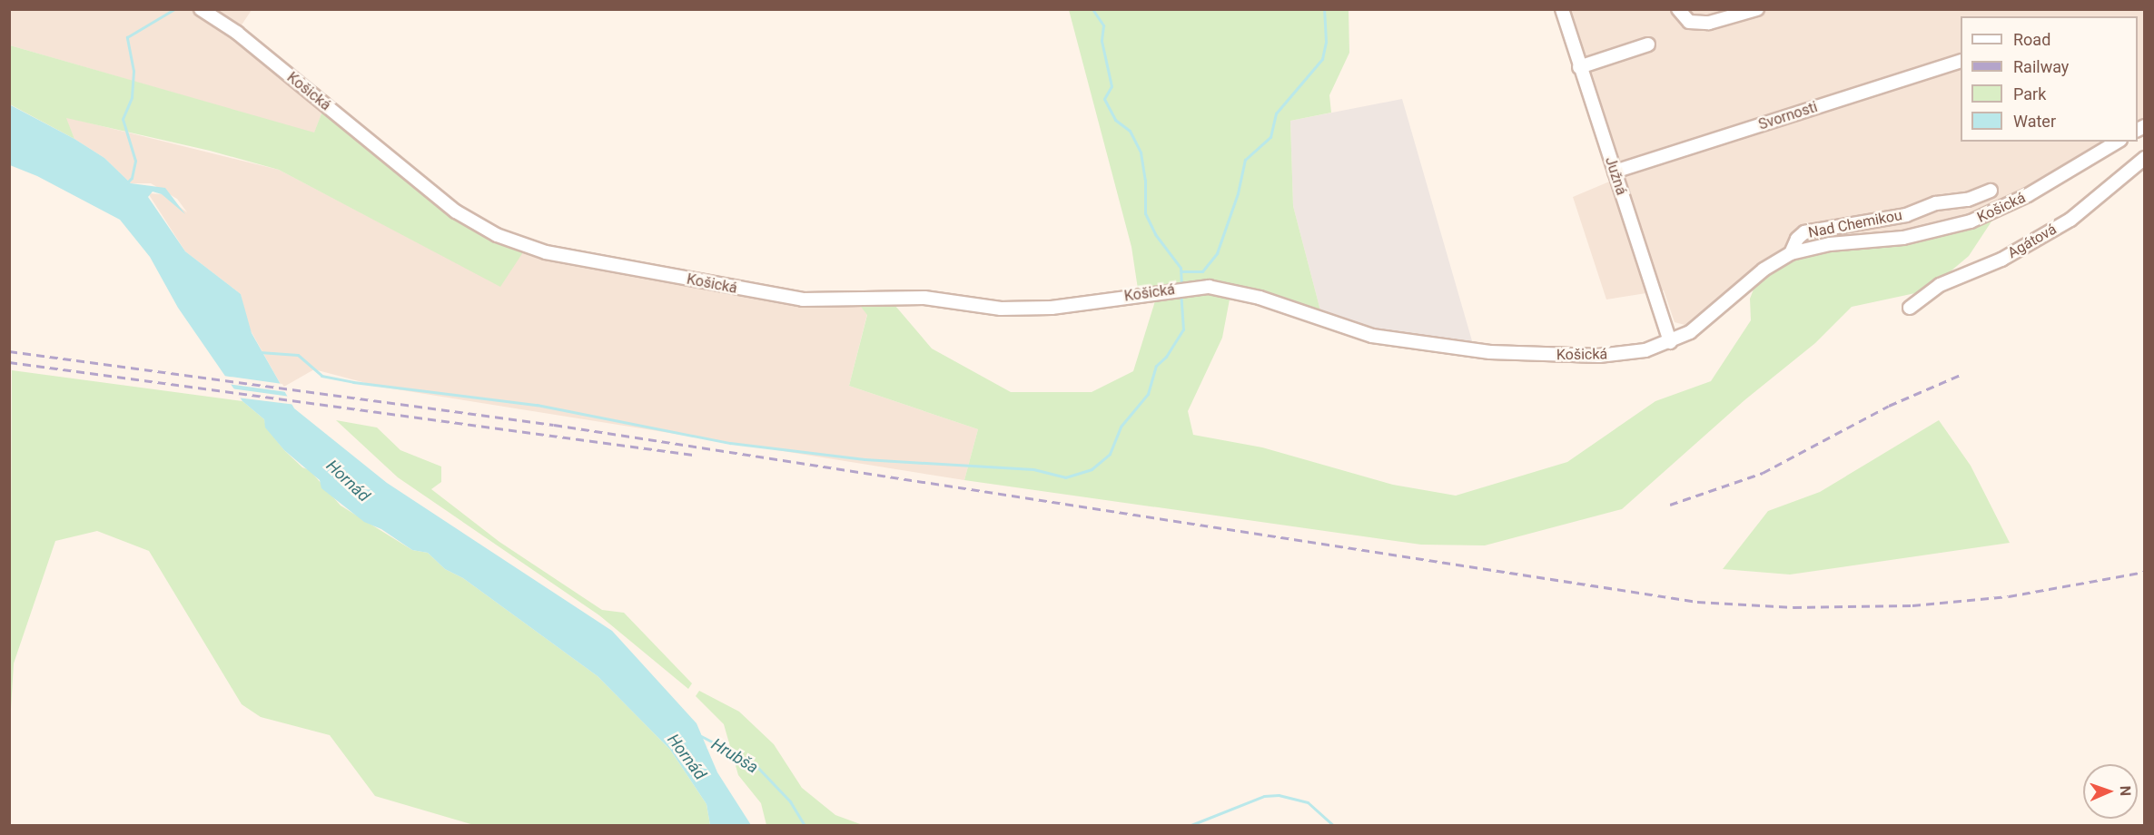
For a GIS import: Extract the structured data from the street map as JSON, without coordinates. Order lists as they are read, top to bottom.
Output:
{
  "streets": {
    "street": [
      "Košická",
      "Svornosti",
      "Južná",
      "Nad Chemikou",
      "Agátová"
    ]
  },
  "crossings": [
    ["Košická", "Južná"],
    ["Košická", "Nad Chemikou"],
    ["Svornosti", "Južná"]
  ],
  "water": ["Hornád", "Hrubša"],
  "legend": [
    "Road",
    "Railway",
    "Park",
    "Water"
  ],
  "north": "right"
}
